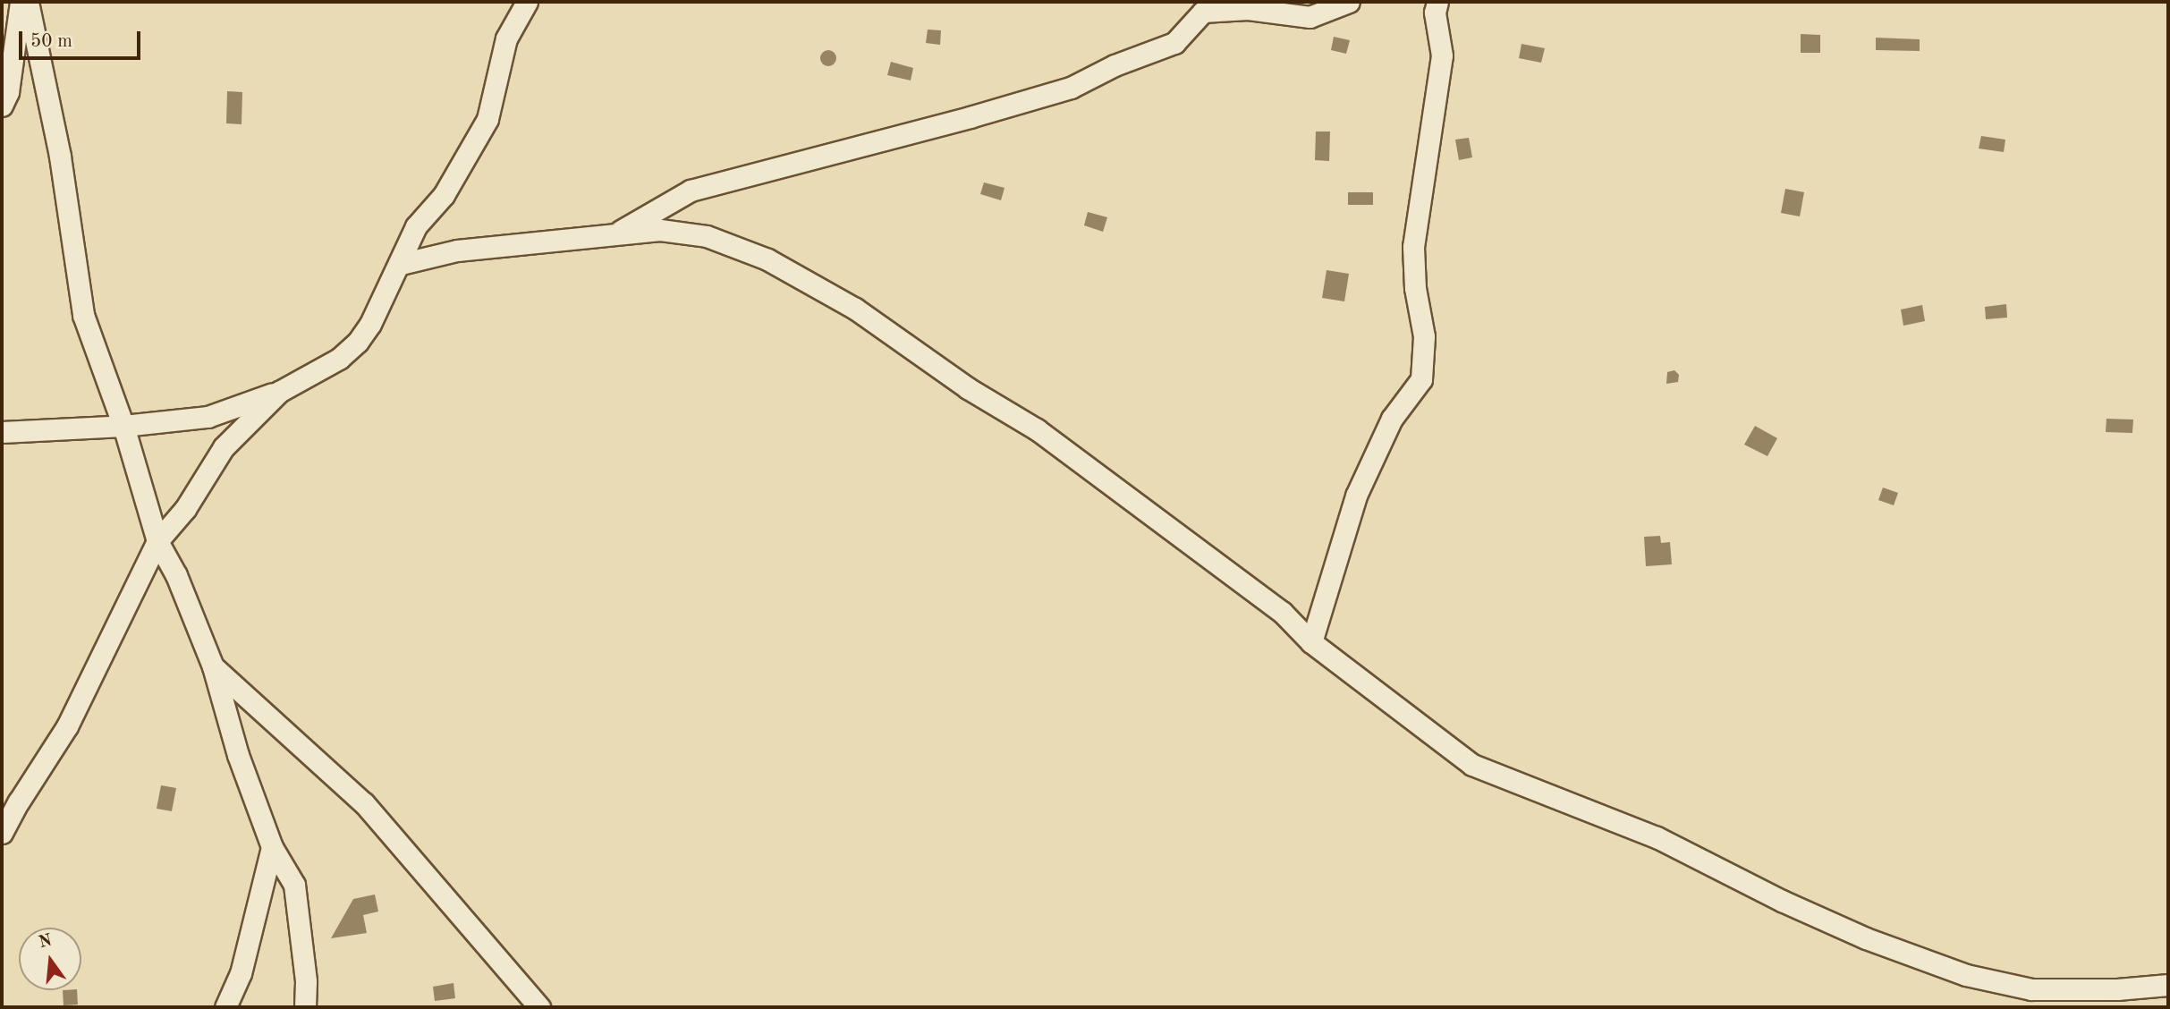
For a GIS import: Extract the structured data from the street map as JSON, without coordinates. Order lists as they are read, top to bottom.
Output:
{
  "scale_bar": "50 m",
  "north": "top"
}
